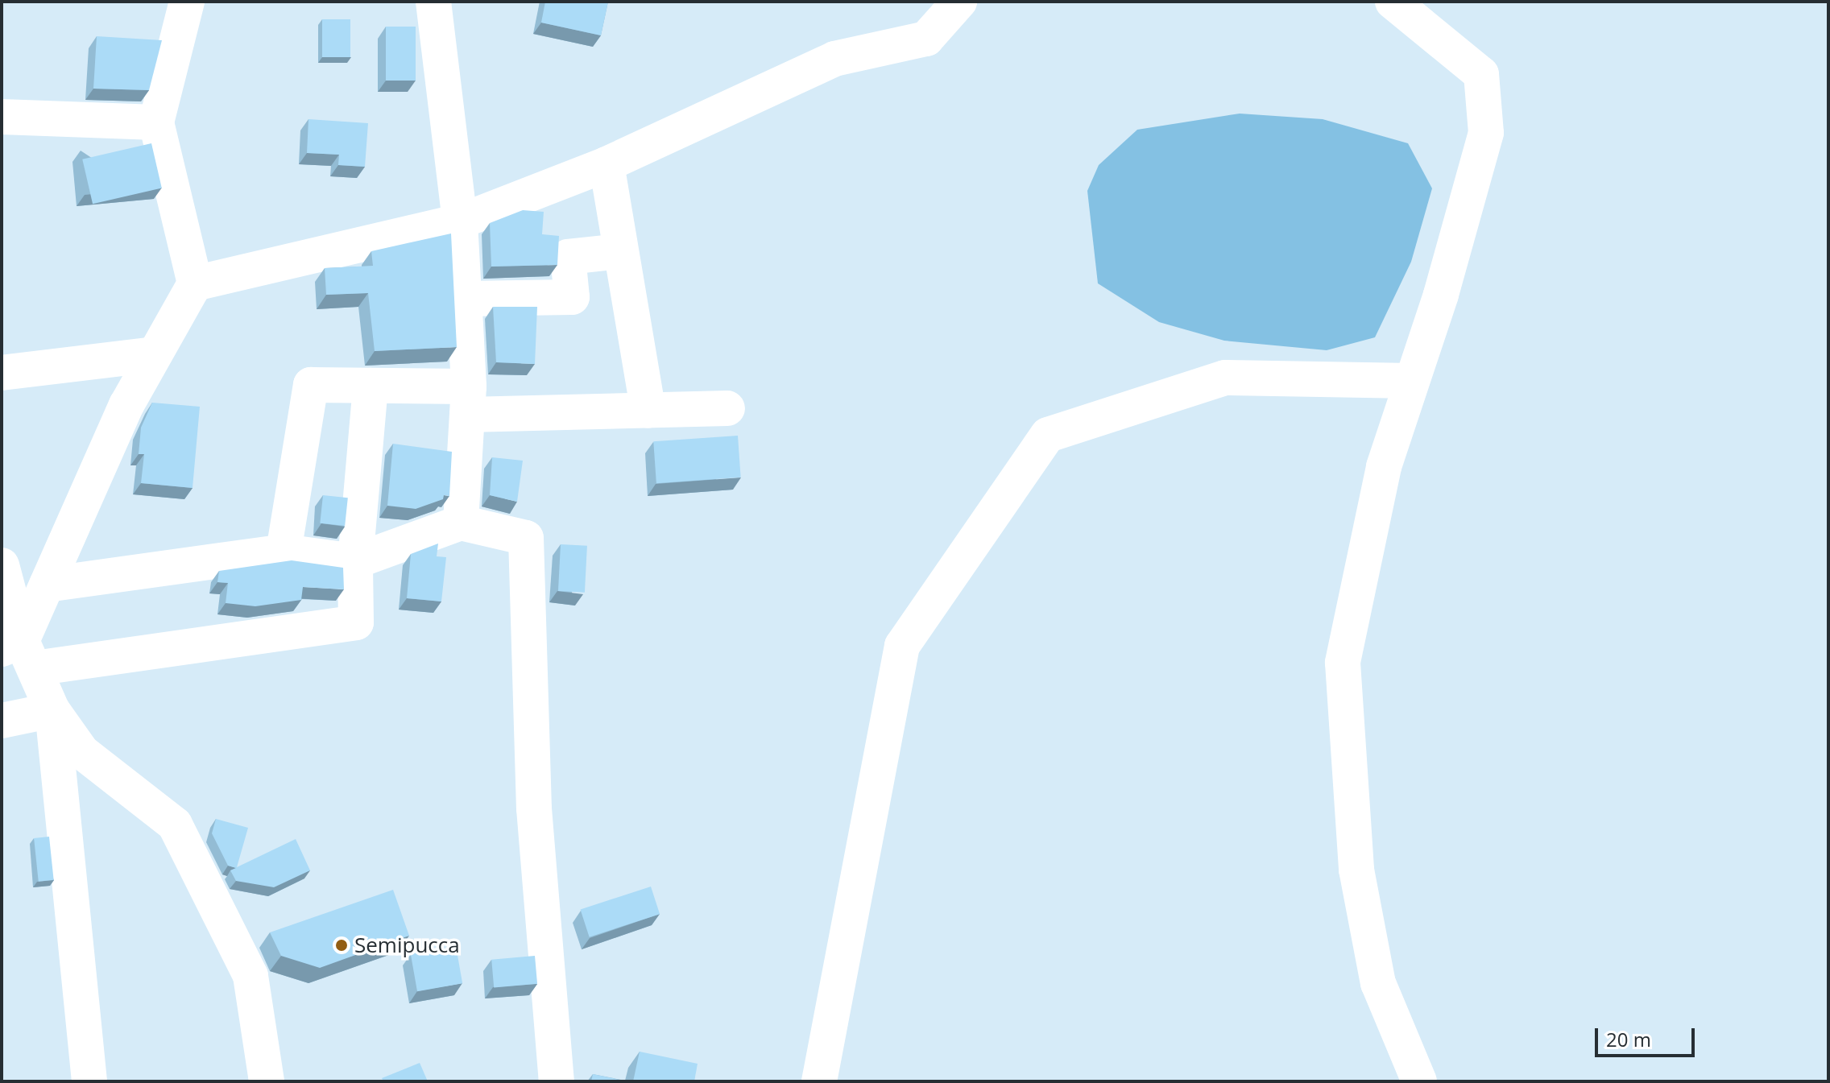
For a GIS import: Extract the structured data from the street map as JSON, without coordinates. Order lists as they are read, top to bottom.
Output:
{
  "places": ["Semipucca"],
  "scale_bar": "20 m"
}
